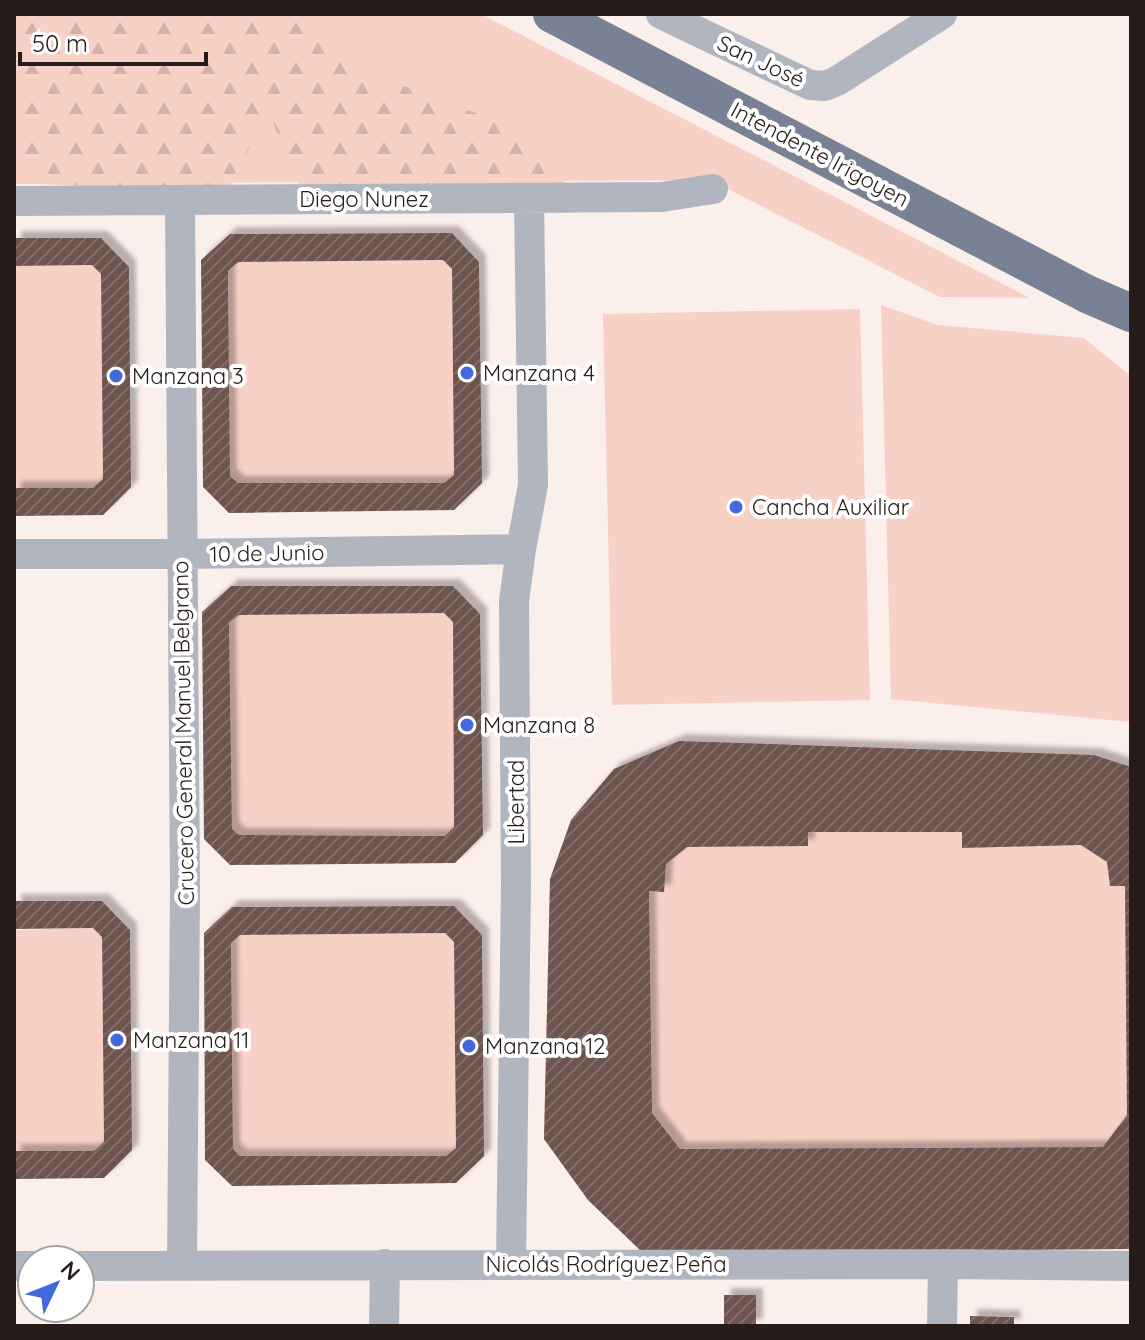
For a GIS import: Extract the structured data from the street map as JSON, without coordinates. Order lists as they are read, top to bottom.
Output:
{
  "streets": {
    "main road": ["Intendente Irigoyen"],
    "street": [
      "San José",
      "Diego Nunez",
      "10 de Junio",
      "Crucero General Manuel Belgrano",
      "Libertad",
      "Nicolás Rodríguez Peña"
    ]
  },
  "crossings": [
    ["Diego Nunez", "Crucero General Manuel Belgrano"],
    ["Diego Nunez", "Libertad"],
    ["10 de Junio", "Crucero General Manuel Belgrano"],
    ["10 de Junio", "Libertad"],
    ["Crucero General Manuel Belgrano", "Nicolás Rodríguez Peña"],
    ["Libertad", "Nicolás Rodríguez Peña"]
  ],
  "places": [
    "Manzana 4",
    "Manzana 3",
    "Cancha Auxiliar",
    "Manzana 8",
    "Manzana 11",
    "Manzana 12"
  ],
  "scale_bar": "50 m",
  "north": "top right"
}
